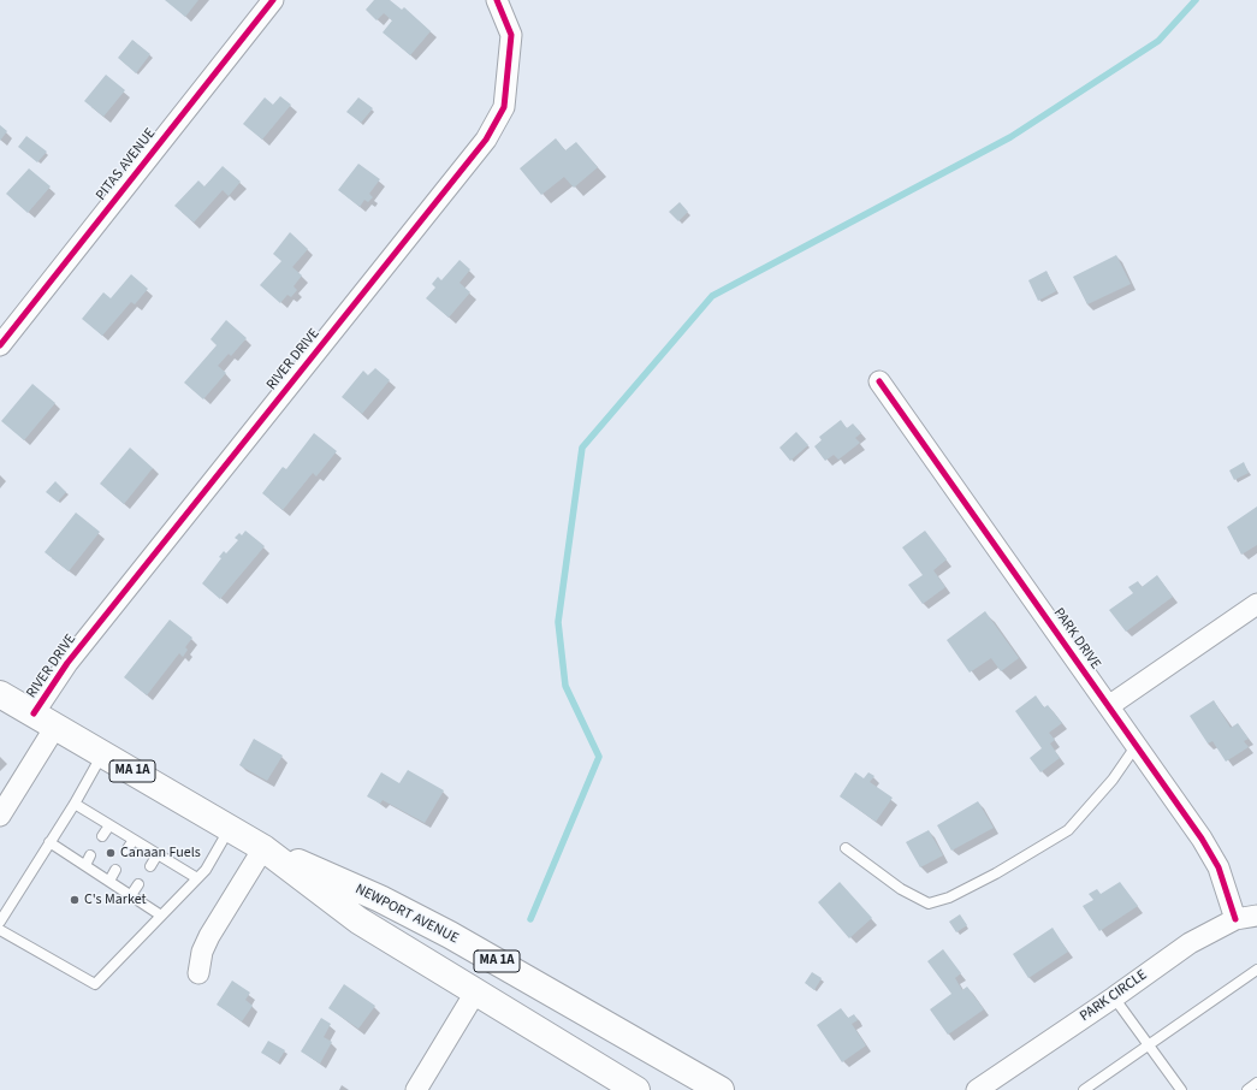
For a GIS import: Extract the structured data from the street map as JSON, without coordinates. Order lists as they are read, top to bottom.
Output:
{
  "streets": {
    "main road": ["MA 1A", "NEWPORT AVENUE"],
    "street": [
      "PITAS AVENUE",
      "RIVER DRIVE",
      "PARK DRIVE",
      "PARK CIRCLE"
    ]
  },
  "crossings": [
    ["RIVER DRIVE", "NEWPORT AVENUE"],
    ["PARK DRIVE", "PARK CIRCLE"]
  ],
  "places": ["Canaan Fuels", "C's Market"]
}
